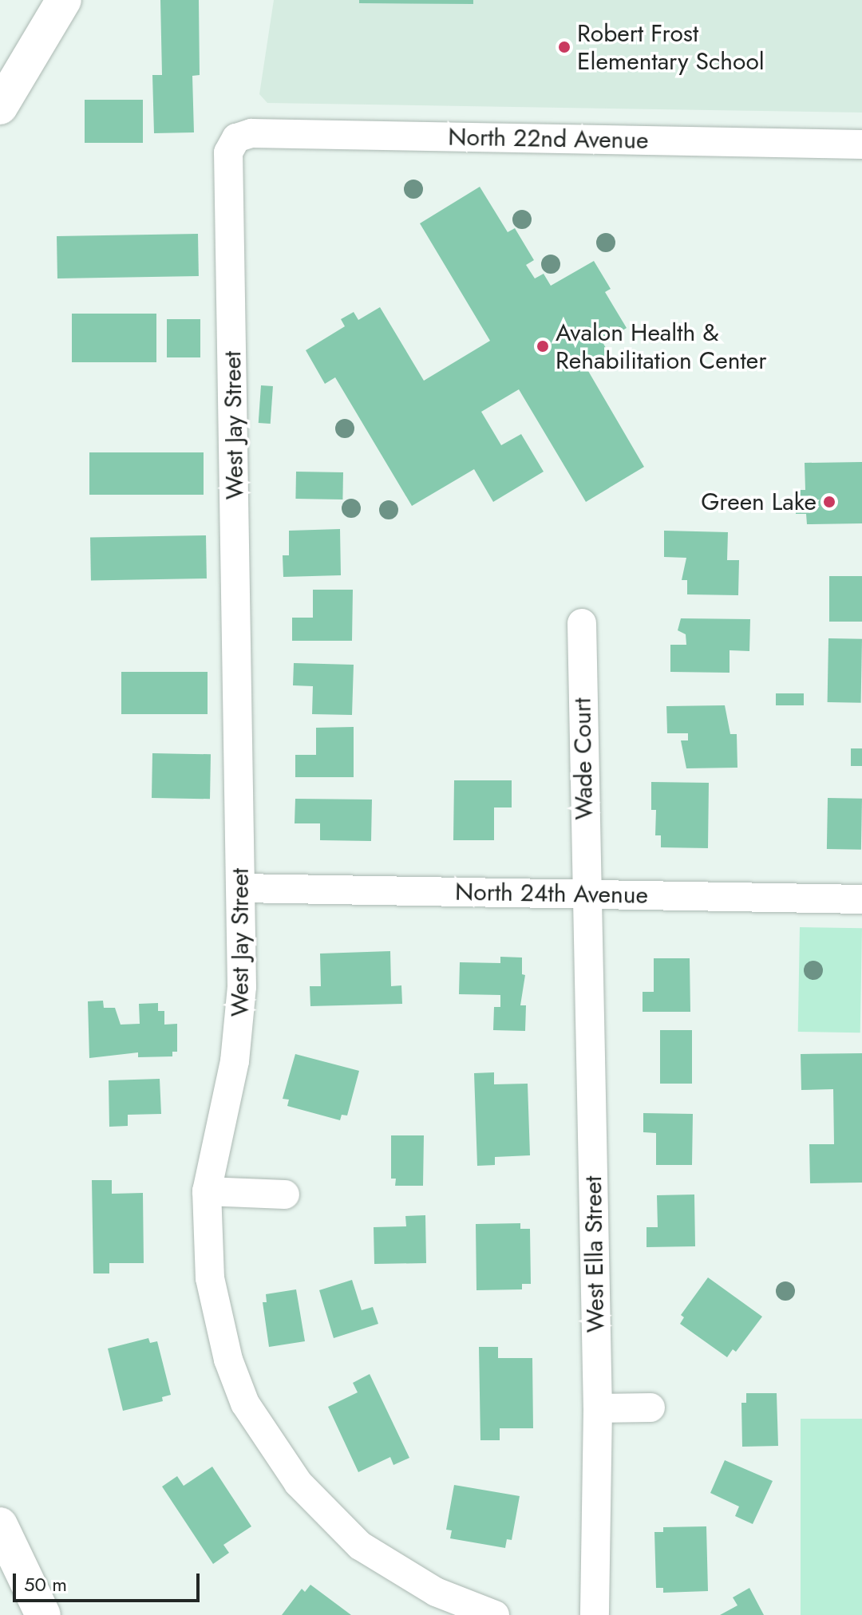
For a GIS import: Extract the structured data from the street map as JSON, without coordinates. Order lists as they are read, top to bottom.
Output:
{
  "streets": {
    "street": [
      "North 22nd Avenue",
      "West Jay Street",
      "Wade Court",
      "North 24th Avenue",
      "West Ella Street"
    ]
  },
  "crossings": [
    ["North 22nd Avenue", "West Jay Street"],
    ["West Jay Street", "North 24th Avenue"],
    ["Wade Court", "North 24th Avenue"],
    ["Wade Court", "West Ella Street"],
    ["North 24th Avenue", "West Ella Street"]
  ],
  "places": ["Robert Frost Elementary School", "Avalon Health & Rehabilitation Center", "Green Lake"],
  "scale_bar": "50 m"
}
